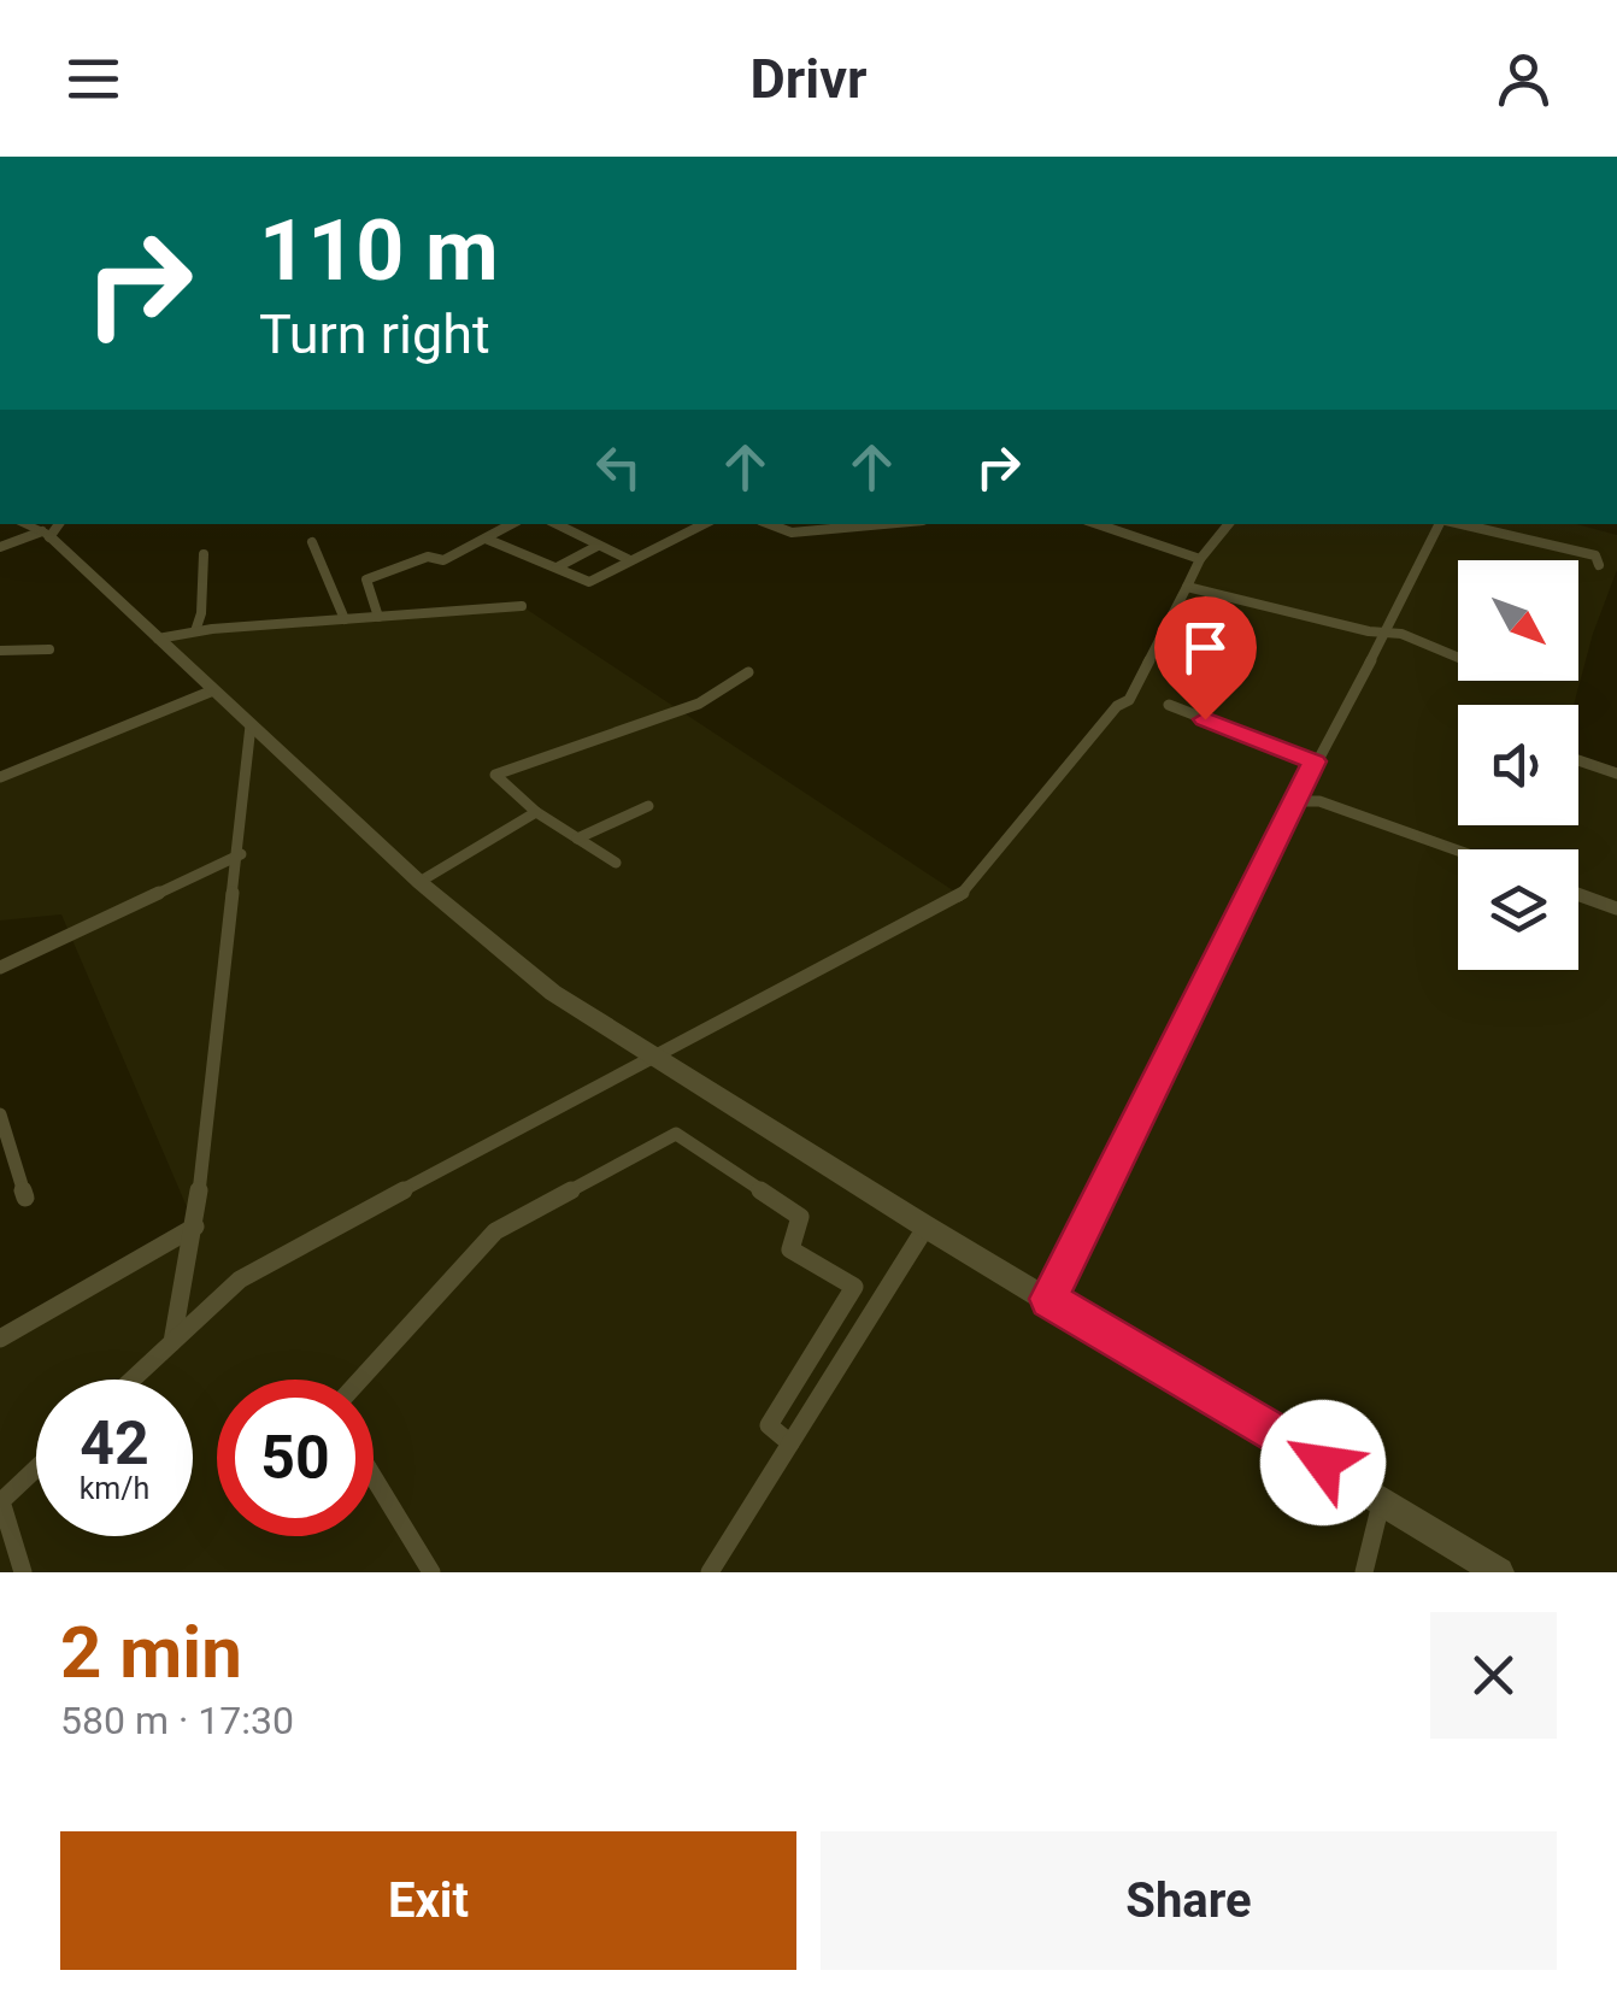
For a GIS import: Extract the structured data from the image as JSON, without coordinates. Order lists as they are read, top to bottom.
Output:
{
  "north": "bottom right",
  "page": {
    "header": "Drivr",
    "turn": ["110 m", "Turn right"],
    "speed": "42 km/h",
    "limit": "50",
    "heading": ["2 min", "580 m · 17:30"],
    "buttons": ["Exit", "Share"]
  }
}
